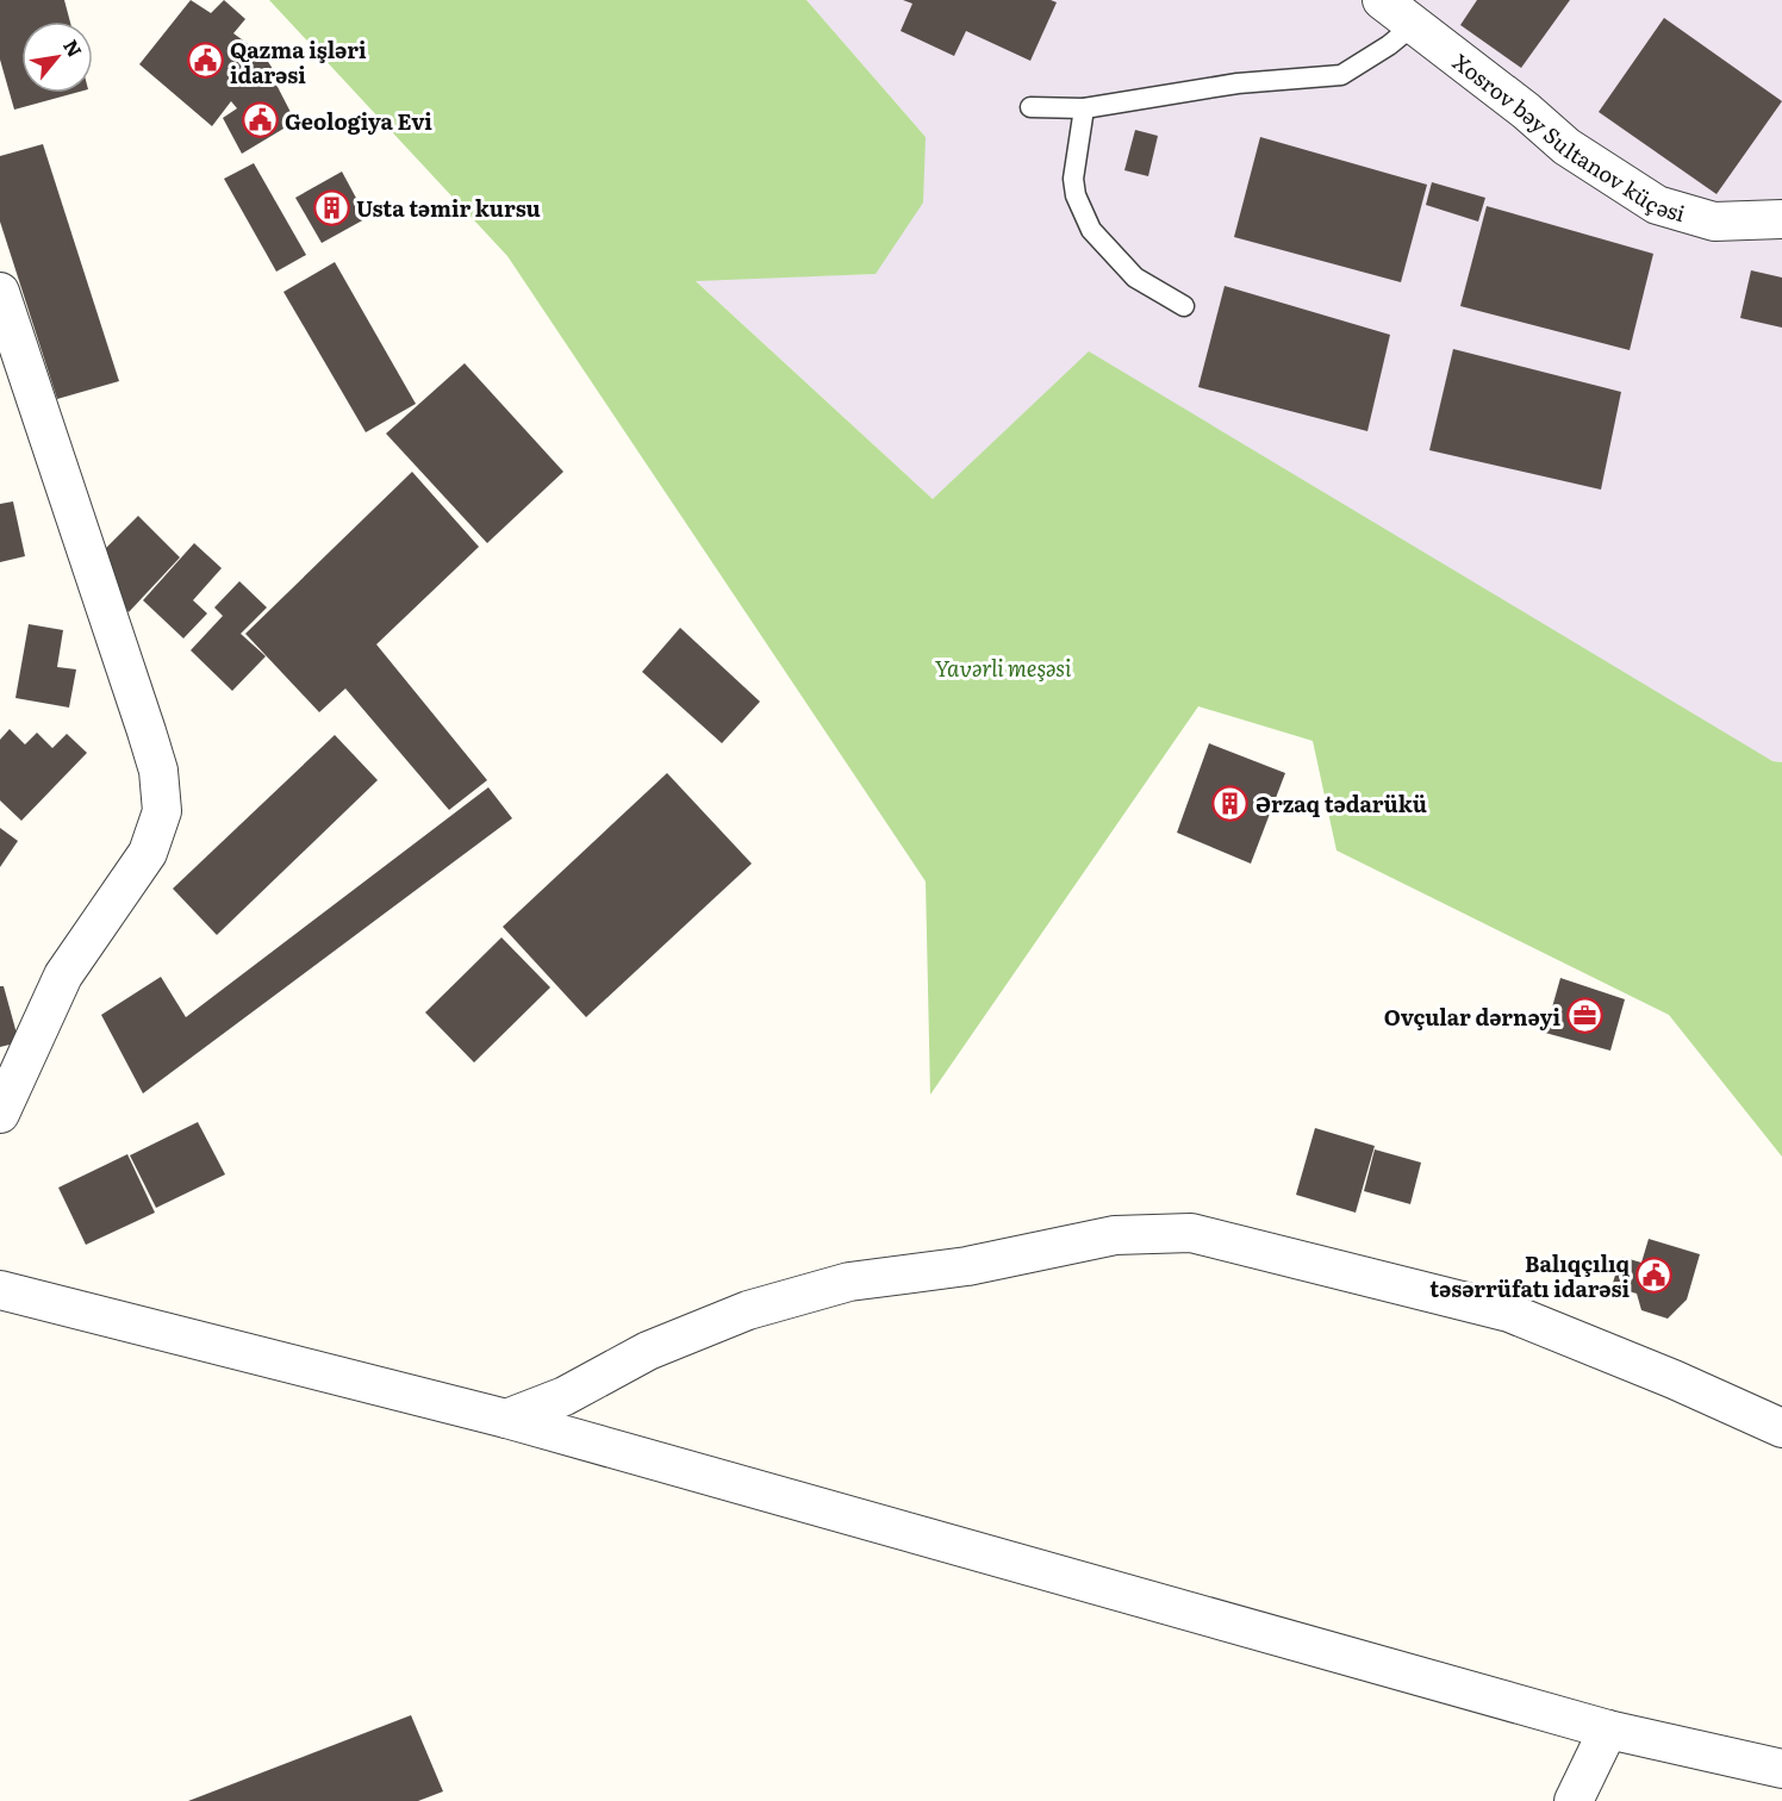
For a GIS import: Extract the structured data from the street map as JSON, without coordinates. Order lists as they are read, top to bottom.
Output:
{
  "streets": {
    "street": ["Xosrov bəy Sultanov küçəsi"]
  },
  "parks": ["Yavərli meşəsi"],
  "places": {
    "public building": ["Qazma işləri idarəsi", "Geologiya Evi", "Balıqçılıq təsərrüfatı idarəsi"],
    "building": ["Usta təmir kursu", "Ərzaq tədarükü"],
    "office": ["Ovçular dərnəyi"]
  },
  "north": "top right"
}
